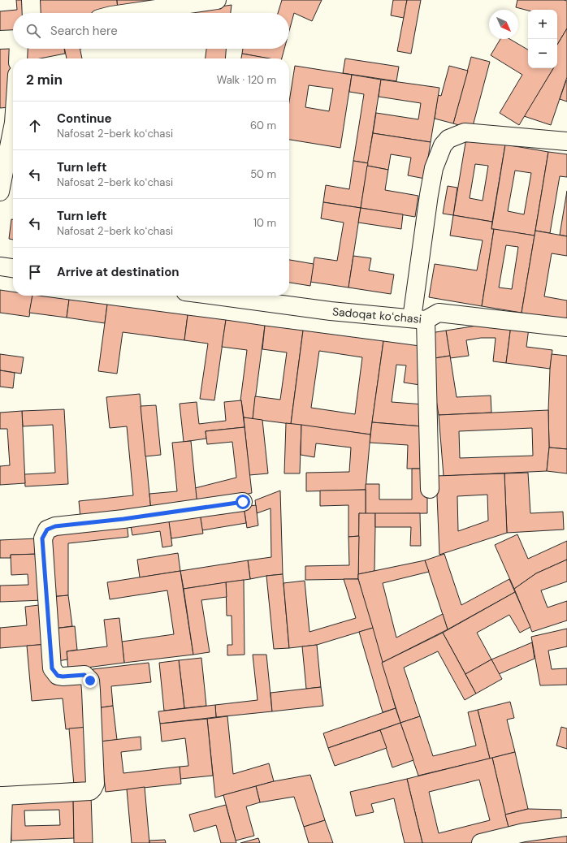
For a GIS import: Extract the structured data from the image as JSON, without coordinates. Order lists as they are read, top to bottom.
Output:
{
  "streets": {
    "street": ["Sadoqat koʻchasi"]
  },
  "north": "bottom right",
  "page": {
    "map_buttons": ["+", "−"],
    "search": "Search here",
    "heading": ["2 min", "Walk · 120 m"],
    "list": [
      ["Continue", "Nafosat 2-berk koʻchasi", "60 m"],
      ["Turn left", "Nafosat 2-berk koʻchasi", "50 m"],
      ["Turn left", "Nafosat 2-berk koʻchasi", "10 m"],
      "Arrive at destination"
    ]
  }
}
